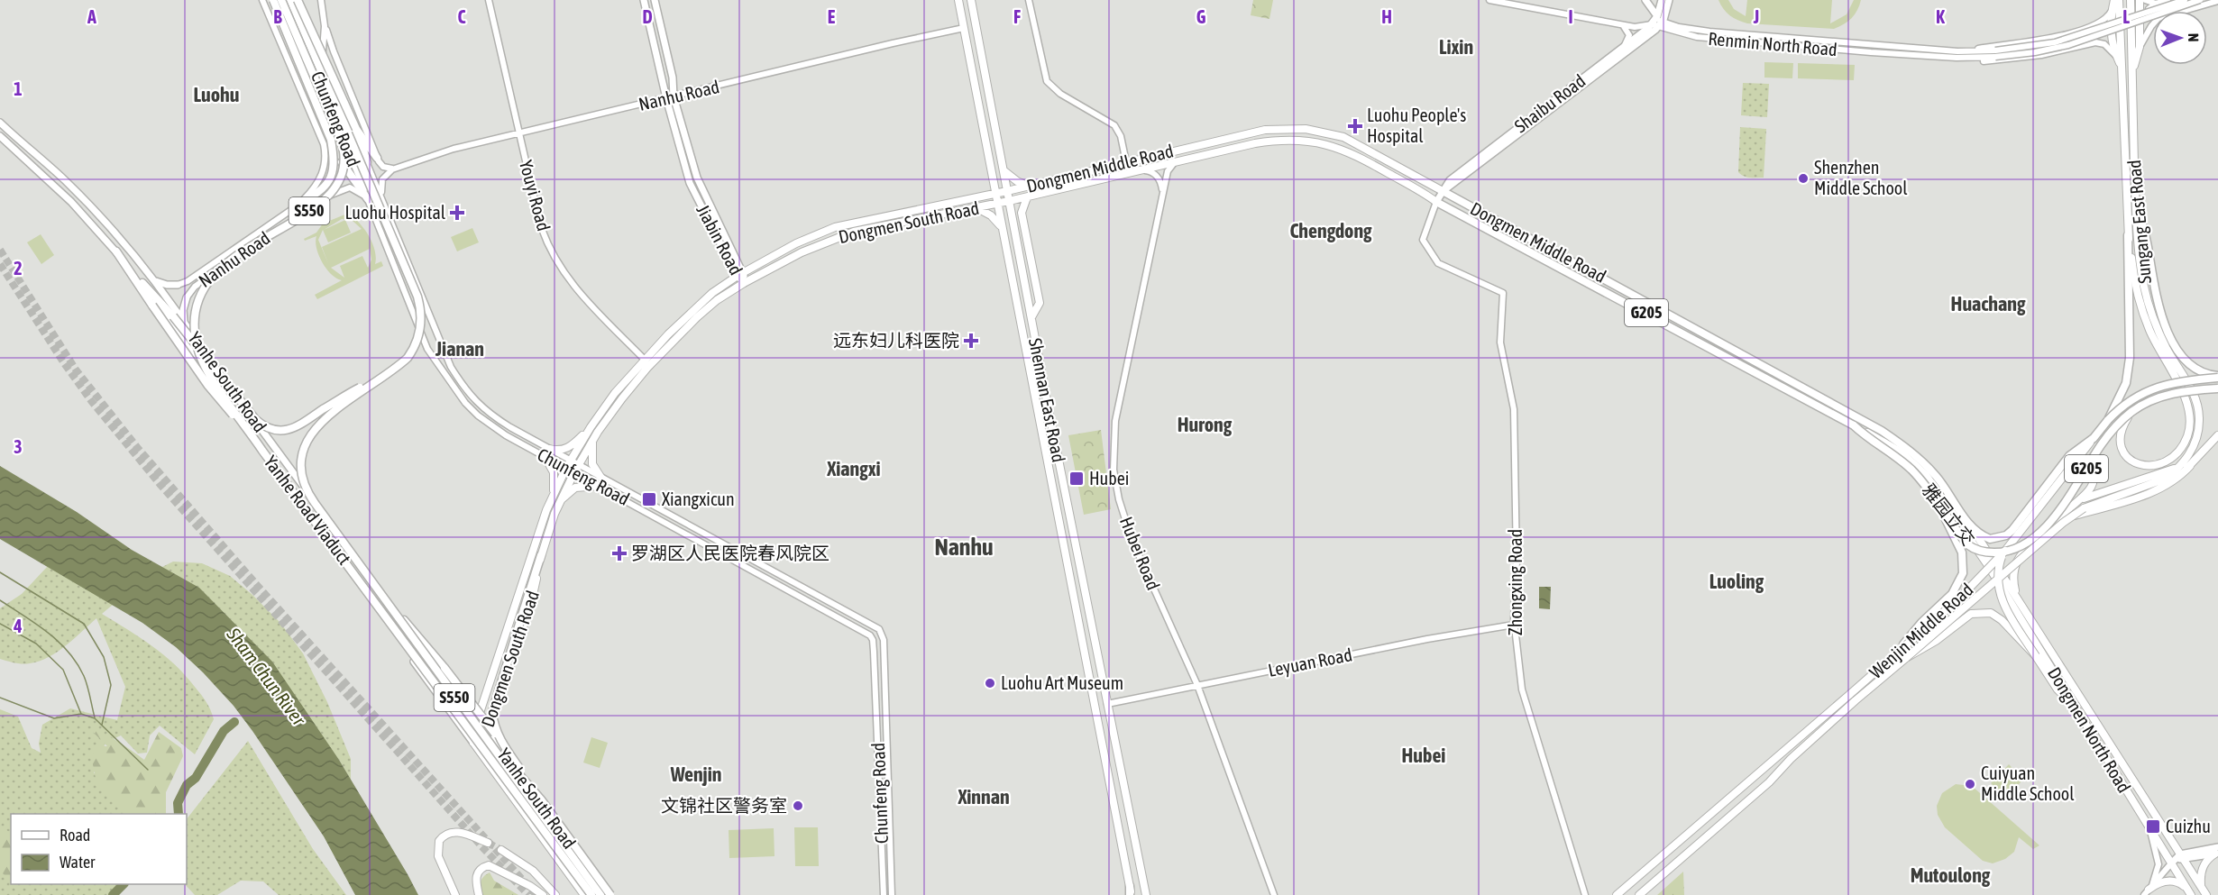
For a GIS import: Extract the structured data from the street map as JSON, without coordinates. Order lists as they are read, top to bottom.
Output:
{
  "streets": {
    "highway": [
      "Dongmen Middle Road",
      "S550",
      "G205",
      "Yanhe Road Viaduct",
      "雅园立交",
      "Wenjin Middle Road"
    ],
    "main road": [
      "Shaibu Road",
      "Sungang East Road",
      "Dongmen South Road",
      "Jiabin Road",
      "Yanhe South Road",
      "Shennan East Road",
      "Dongmen North Road"
    ],
    "street": [
      "Renmin North Road",
      "Nanhu Road",
      "Chunfeng Road",
      "Youyi Road",
      "Hubei Road",
      "Zhongxing Road",
      "Leyuan Road"
    ]
  },
  "crossings": [
    ["Renmin North Road", "Shaibu Road"],
    ["Nanhu Road", "Chunfeng Road"],
    ["Nanhu Road", "Youyi Road"],
    ["Nanhu Road", "Jiabin Road"],
    ["Nanhu Road", "Shennan East Road"],
    ["Shaibu Road", "Dongmen Middle Road"],
    ["Shaibu Road", "Zhongxing Road"],
    ["Chunfeng Road", "Dongmen South Road"],
    ["Dongmen Middle Road", "Dongmen South Road"],
    ["Dongmen Middle Road", "Shennan East Road"],
    ["Dongmen Middle Road", "雅园立交"],
    ["Dongmen Middle Road", "Hubei Road"],
    ["Dongmen Middle Road", "Zhongxing Road"],
    ["Dongmen Middle Road", "Dongmen North Road"],
    ["Youyi Road", "Dongmen South Road"],
    ["Sungang East Road", "雅园立交"],
    ["Sungang East Road", "Wenjin Middle Road"],
    ["Dongmen South Road", "Jiabin Road"],
    ["Dongmen South Road", "Yanhe South Road"],
    ["Dongmen South Road", "Shennan East Road"],
    ["Dongmen South Road", "Yanhe Road Viaduct"],
    ["Yanhe South Road", "Yanhe Road Viaduct"],
    ["Shennan East Road", "Leyuan Road"],
    ["雅园立交", "Wenjin Middle Road"],
    ["雅园立交", "Dongmen North Road"],
    ["Hubei Road", "Leyuan Road"],
    ["Zhongxing Road", "Leyuan Road"]
  ],
  "districts": [
    "Lixin",
    "Luohu",
    "Chengdong",
    "Huachang",
    "Jianan",
    "Hurong",
    "Xiangxi",
    "Nanhu",
    "Luoling",
    "Hubei",
    "Wenjin",
    "Xinnan",
    "Mutoulong"
  ],
  "water": ["Sham Chun River"],
  "places": {
    "health": [
      "Luohu People's Hospital",
      "Luohu Hospital",
      "远东妇儿科医院",
      "罗湖区人民医院春风院区"
    ],
    "other": [
      "Shenzhen Middle School",
      "Luohu Art Museum",
      "Cuiyuan Middle School",
      "文锦社区警务室"
    ],
    "transit": ["Hubei", "Xiangxicun", "Cuizhu"]
  },
  "legend": ["Road", "Water"],
  "north": "right",
  "grid": {
    "columns": [
      "A",
      "B",
      "C",
      "D",
      "E",
      "F",
      "G",
      "H",
      "I",
      "J",
      "K",
      "L"
    ],
    "rows": [
      "1",
      "2",
      "3",
      "4"
    ]
  }
}
